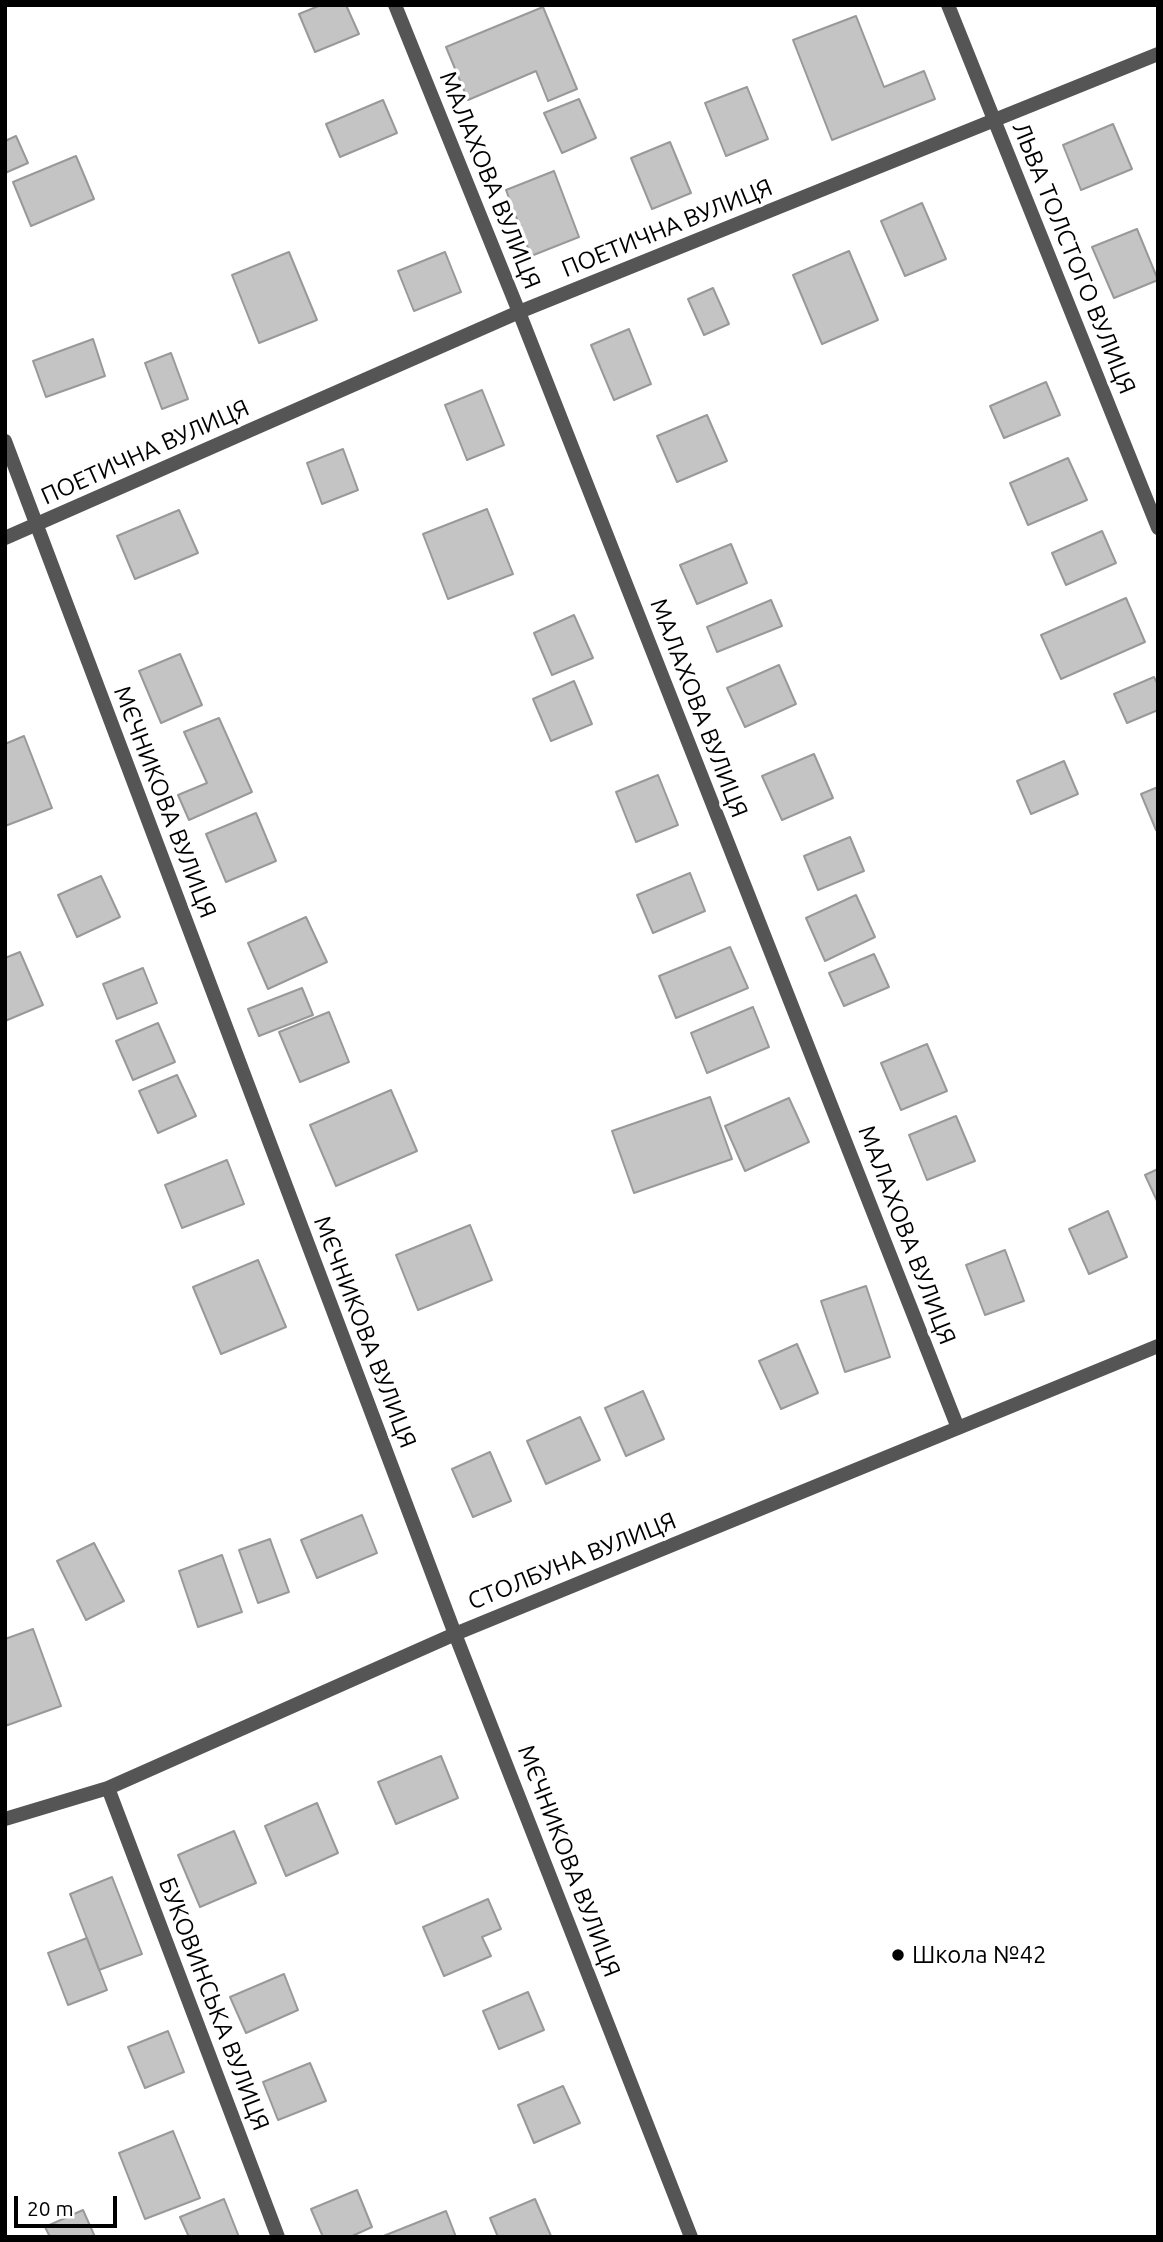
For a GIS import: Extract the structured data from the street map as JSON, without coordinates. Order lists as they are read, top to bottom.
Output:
{
  "streets": {
    "street": [
      "МАЛАХОВА ВУЛИЦЯ",
      "ПОЕТИЧНА ВУЛИЦЯ",
      "ЛЬВА ТОЛСТОГО ВУЛИЦЯ",
      "МЄЧНИКОВА ВУЛИЦЯ",
      "СТОЛБУНА ВУЛИЦЯ",
      "БУКОВИНСЬКА ВУЛИЦЯ"
    ]
  },
  "crossings": [
    ["МАЛАХОВА ВУЛИЦЯ", "ПОЕТИЧНА ВУЛИЦЯ"],
    ["МАЛАХОВА ВУЛИЦЯ", "СТОЛБУНА ВУЛИЦЯ"],
    ["ПОЕТИЧНА ВУЛИЦЯ", "ЛЬВА ТОЛСТОГО ВУЛИЦЯ"],
    ["ПОЕТИЧНА ВУЛИЦЯ", "МЄЧНИКОВА ВУЛИЦЯ"],
    ["МЄЧНИКОВА ВУЛИЦЯ", "СТОЛБУНА ВУЛИЦЯ"],
    ["СТОЛБУНА ВУЛИЦЯ", "БУКОВИНСЬКА ВУЛИЦЯ"]
  ],
  "places": ["Школа №42"],
  "scale_bar": "20 m"
}
